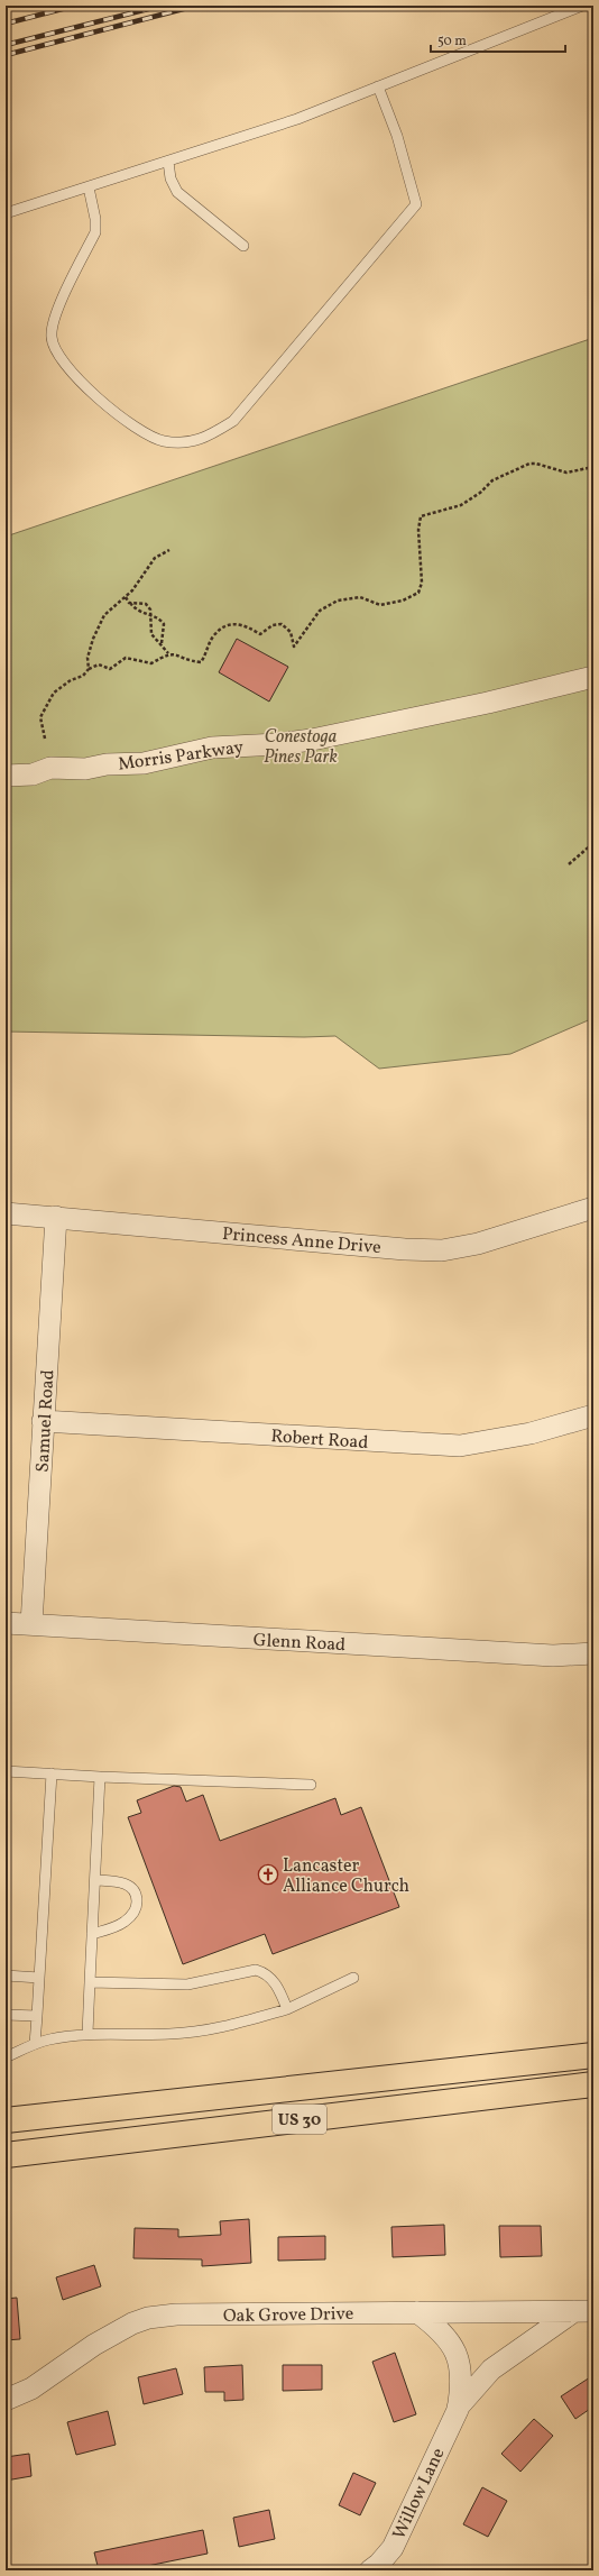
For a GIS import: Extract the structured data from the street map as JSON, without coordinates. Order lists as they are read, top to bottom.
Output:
{
  "streets": {
    "highway": ["US 30"],
    "street": [
      "Morris Parkway",
      "Princess Anne Drive",
      "Samuel Road",
      "Robert Road",
      "Glenn Road",
      "Oak Grove Drive",
      "Willow Lane"
    ]
  },
  "crossings": [
    ["Princess Anne Drive", "Samuel Road"],
    ["Samuel Road", "Robert Road"],
    ["Samuel Road", "Glenn Road"],
    ["Oak Grove Drive", "Willow Lane"]
  ],
  "parks": ["Conestoga Pines Park"],
  "places": {
    "church": ["Lancaster Alliance Church"]
  },
  "scale_bar": "50 m"
}
